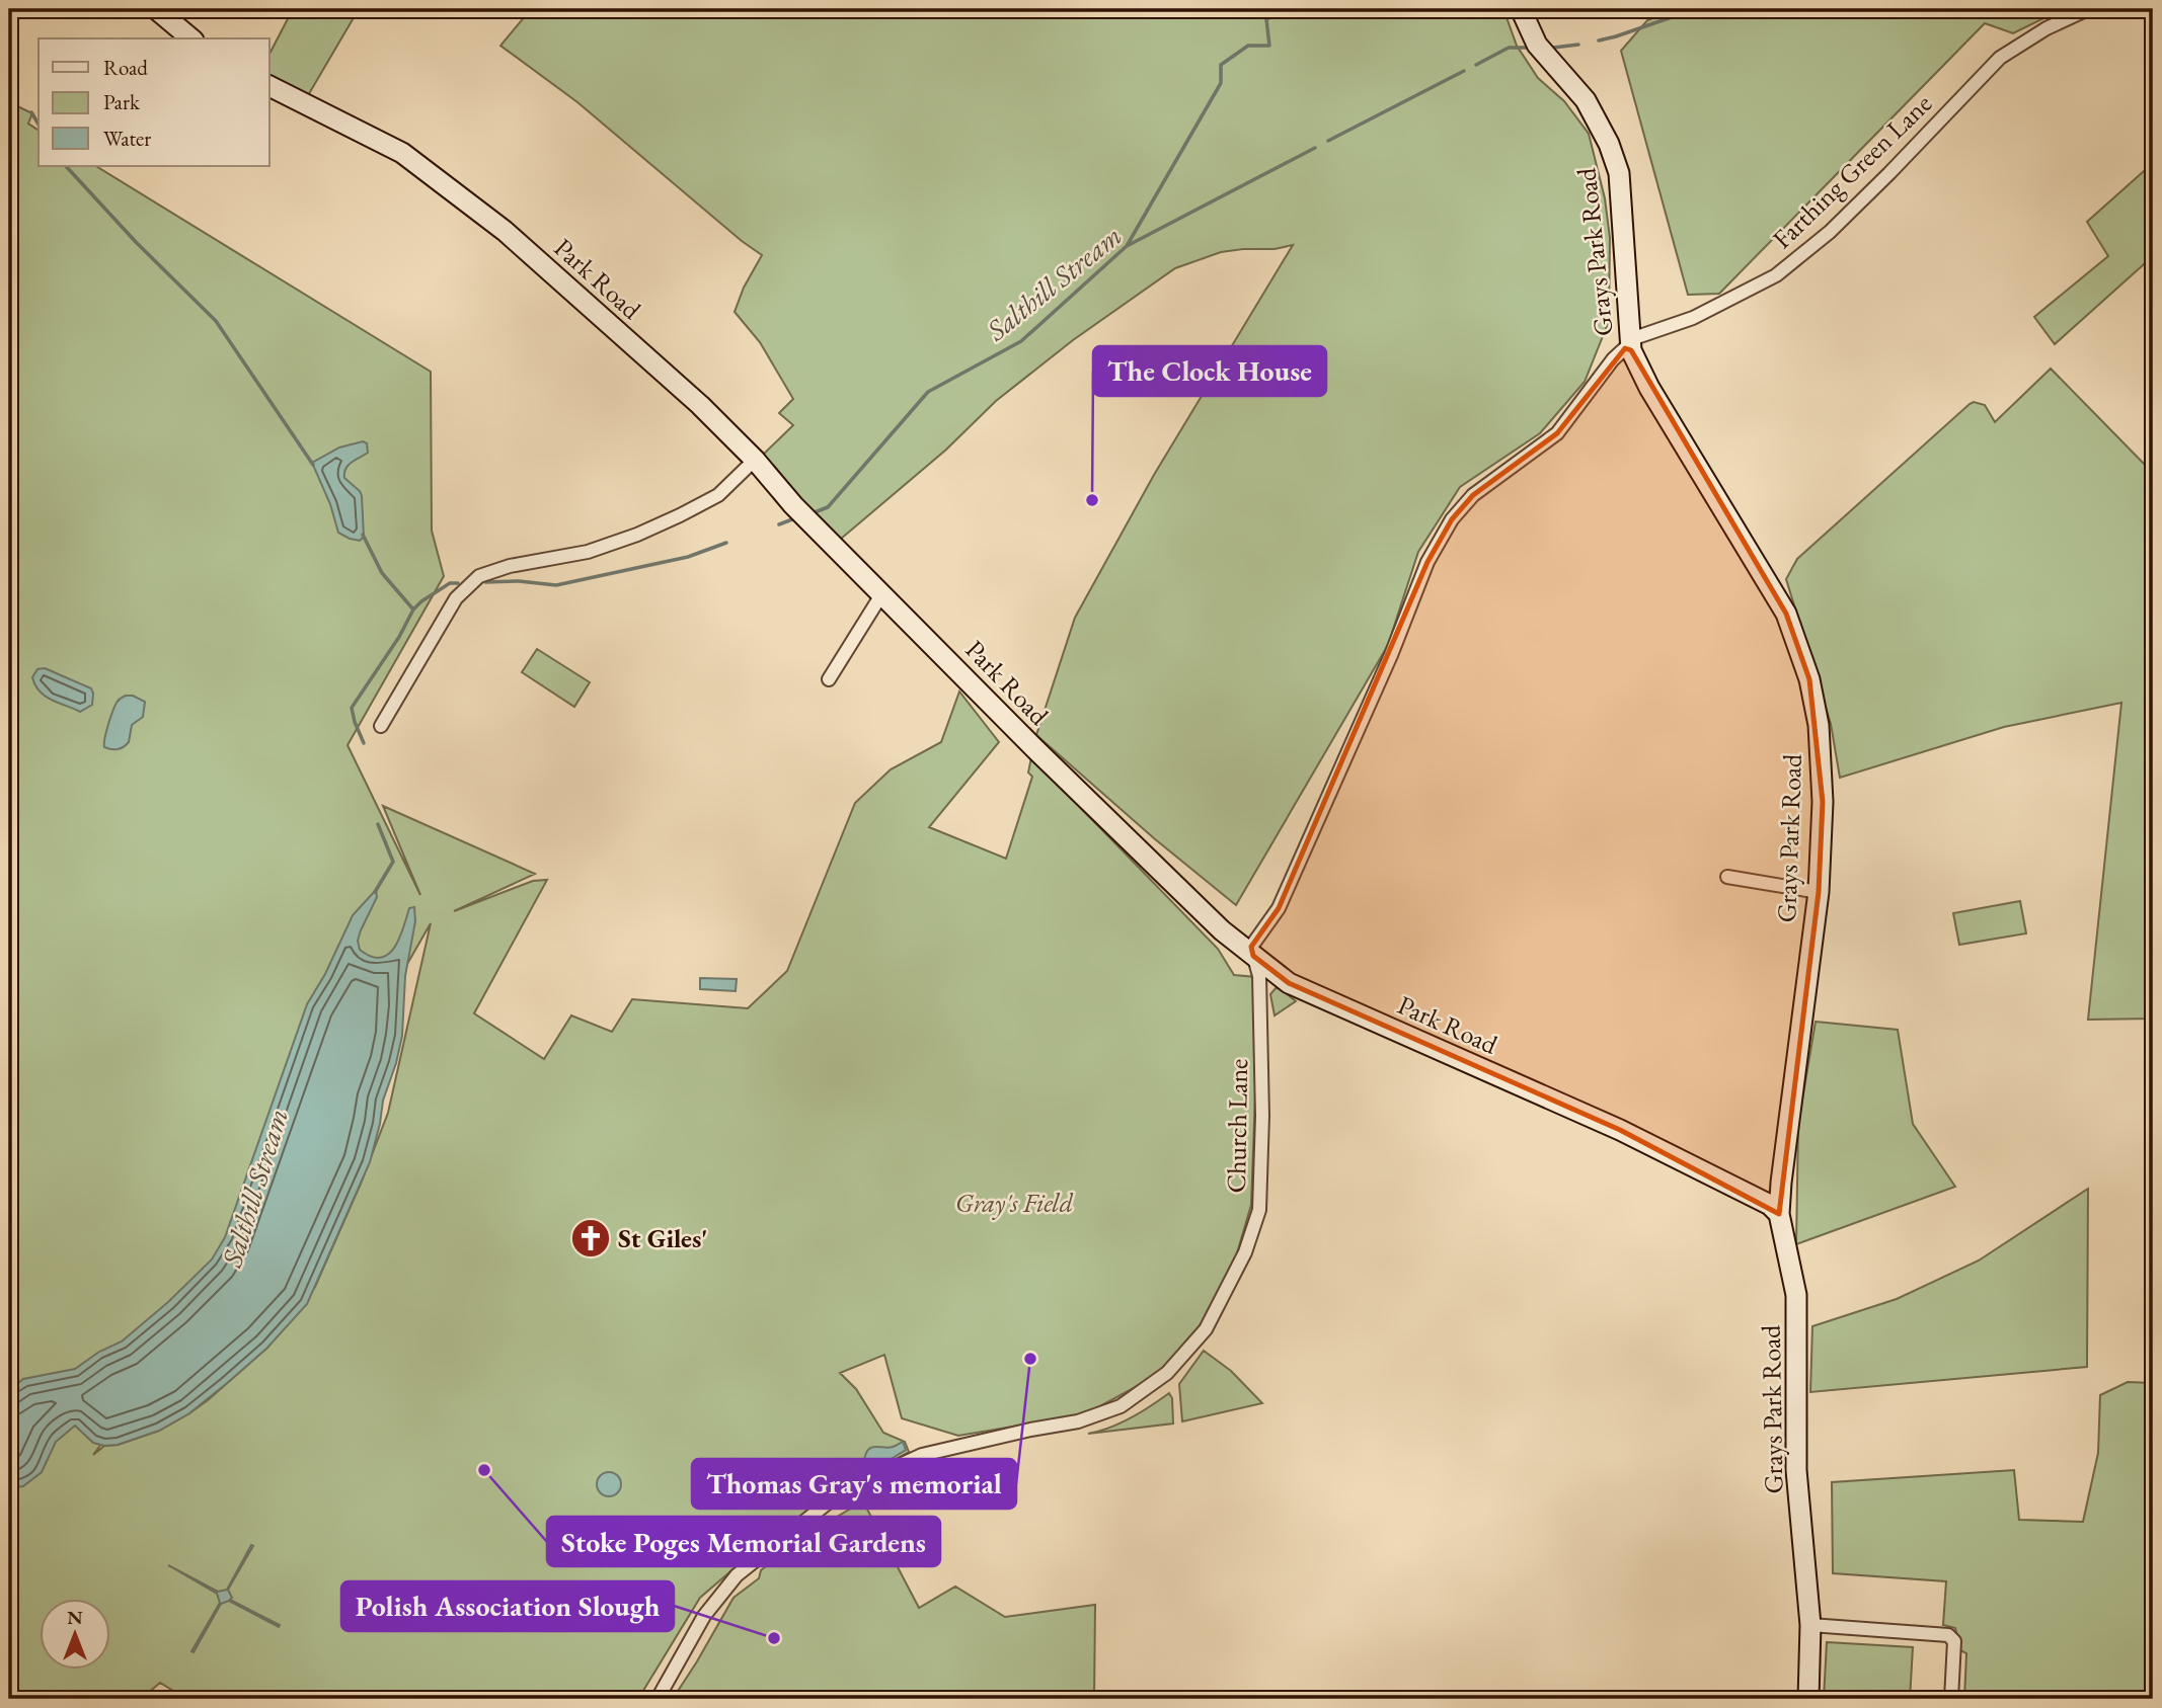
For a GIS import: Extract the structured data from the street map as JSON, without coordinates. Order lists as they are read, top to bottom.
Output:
{
  "streets": {
    "main road": ["Grays Park Road", "Park Road"],
    "street": ["Farthing Green Lane", "Church Lane"]
  },
  "crossings": [
    ["Farthing Green Lane", "Grays Park Road"],
    ["Grays Park Road", "Park Road"],
    ["Park Road", "Church Lane"]
  ],
  "water": ["Salthill Stream"],
  "parks": ["Gray's Field"],
  "places": {
    "other": [
      "The Clock House",
      "Thomas Gray's memorial",
      "Stoke Poges Memorial Gardens",
      "Polish Association Slough"
    ],
    "church": ["St Giles'"]
  },
  "legend": ["Road", "Park", "Water"],
  "north": "top"
}
